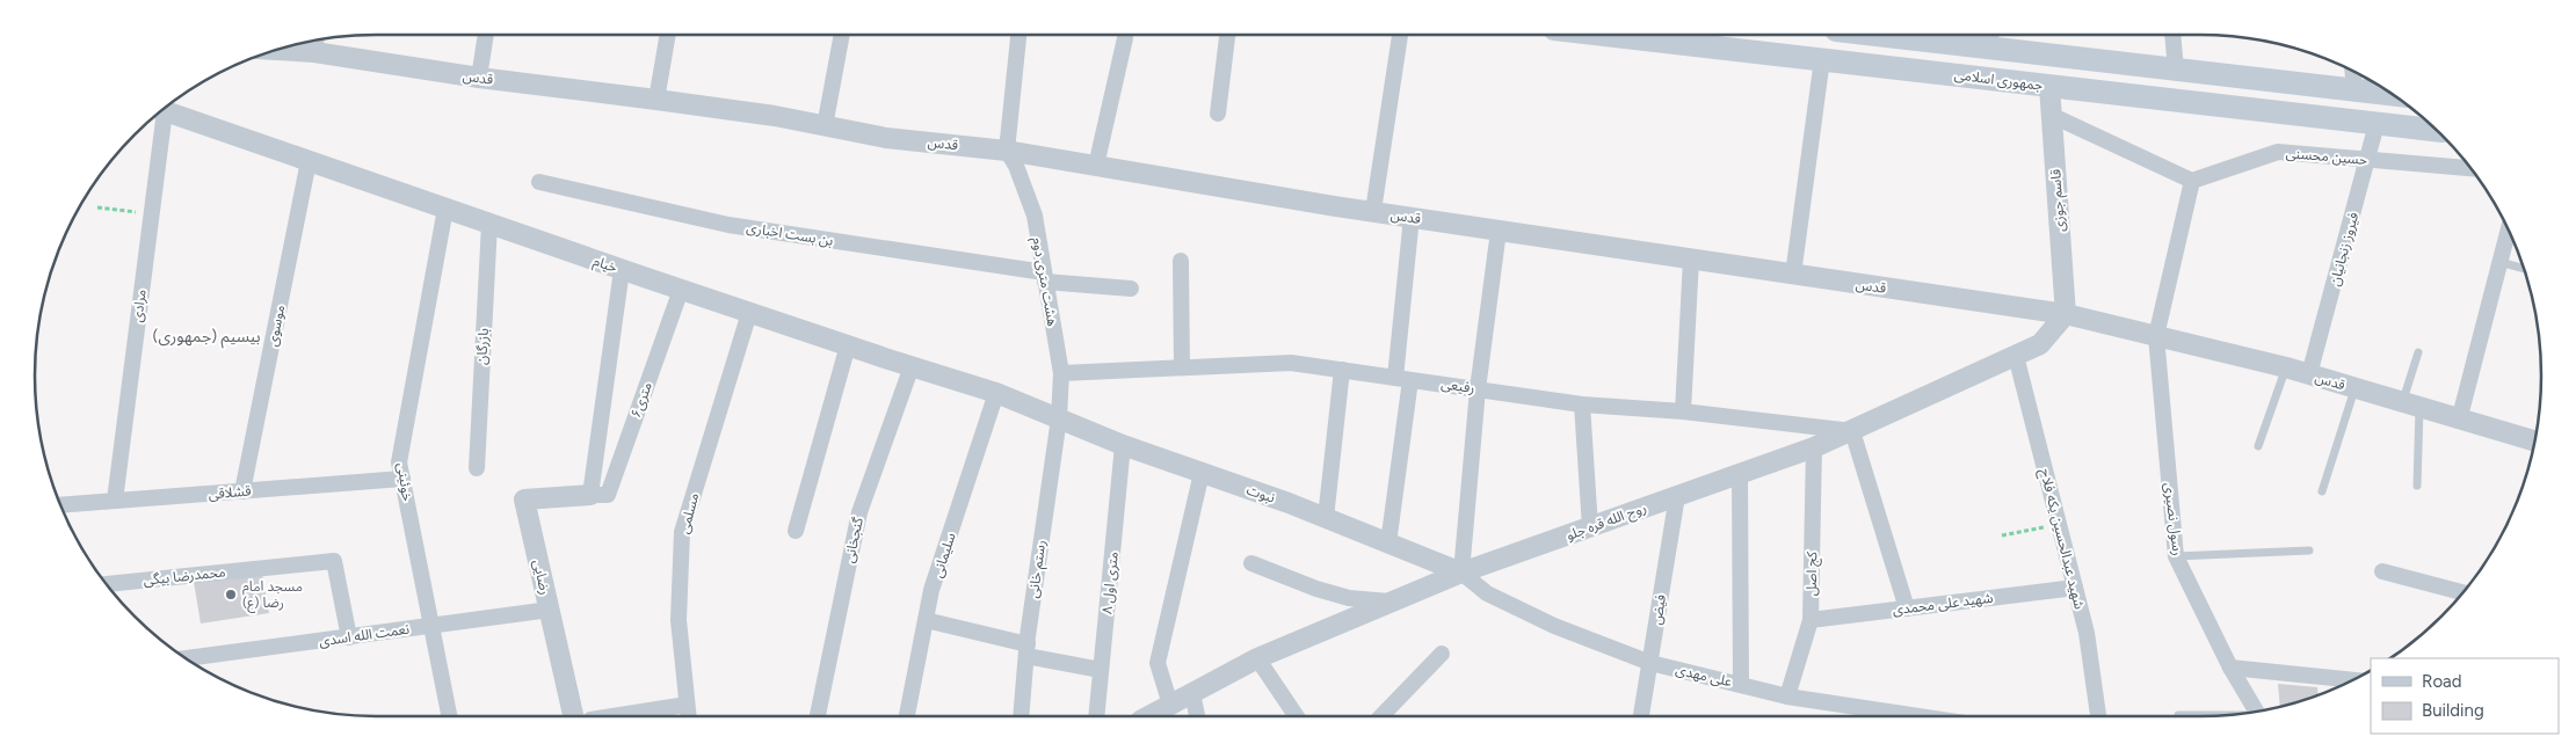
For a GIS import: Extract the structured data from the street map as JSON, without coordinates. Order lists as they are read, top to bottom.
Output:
{
  "streets": {
    "main road": ["جمهوری اسلامی"],
    "street": [
      "قدس",
      "حسین محسنی",
      "قاسم جوزی",
      "بن بست اخباری",
      "فیروز زنجانیان",
      "خیام",
      "هشت متری دوم",
      "مرادی",
      "موسوی",
      "بازرگان",
      "رفیعی",
      "۶متری",
      "خوئینی",
      "قشلاقی",
      "نبوت",
      "مسلمی",
      "رسول نصیری",
      "روح الله قره جلو",
      "شهید عبدالحسین یکه فلاح",
      "گنجخانی",
      "سلیمانی",
      "رستم خانی",
      "کج اصل",
      "محمدرضا بیگی",
      "رضایی",
      "۸ متری اول",
      "شهید علی محمدی",
      "فیض",
      "نعمت الله اسدی",
      "علی مهدی"
    ]
  },
  "crossings": [
    ["قدس", "قاسم جوزی"],
    ["قدس", "فیروز زنجانیان"],
    ["قدس", "هشت متری دوم"],
    ["قدس", "رسول نصیری"],
    ["قدس", "روح الله قره جلو"],
    ["جمهوری اسلامی", "قاسم جوزی"],
    ["جمهوری اسلامی", "فیروز زنجانیان"],
    ["حسین محسنی", "فیروز زنجانیان"],
    ["حسین محسنی", "رسول نصیری"],
    ["قاسم جوزی", "روح الله قره جلو"],
    ["بن بست اخباری", "هشت متری دوم"],
    ["خیام", "هشت متری دوم"],
    ["خیام", "موسوی"],
    ["خیام", "بازرگان"],
    ["خیام", "۶متری"],
    ["خیام", "خوئینی"],
    ["خیام", "نبوت"],
    ["خیام", "مسلمی"],
    ["خیام", "گنجخانی"],
    ["خیام", "سلیمانی"],
    ["خیام", "رستم خانی"],
    ["هشت متری دوم", "رفیعی"],
    ["هشت متری دوم", "نبوت"],
    ["هشت متری دوم", "رستم خانی"],
    ["مرادی", "قشلاقی"],
    ["موسوی", "قشلاقی"],
    ["رفیعی", "روح الله قره جلو"],
    ["۶متری", "رضایی"],
    ["خوئینی", "قشلاقی"],
    ["خوئینی", "نعمت الله اسدی"],
    ["نبوت", "روح الله قره جلو"],
    ["نبوت", "رستم خانی"],
    ["نبوت", "۸ متری اول"],
    ["نبوت", "علی مهدی"],
    ["روح الله قره جلو", "شهید عبدالحسین یکه فلاح"],
    ["روح الله قره جلو", "کج اصل"],
    ["روح الله قره جلو", "فیض"],
    ["روح الله قره جلو", "علی مهدی"],
    ["شهید عبدالحسین یکه فلاح", "شهید علی محمدی"],
    ["کج اصل", "شهید علی محمدی"],
    ["کج اصل", "علی مهدی"],
    ["محمدرضا بیگی", "نعمت الله اسدی"],
    ["رضایی", "نعمت الله اسدی"],
    ["فیض", "علی مهدی"]
  ],
  "districts": ["(بیسیم (جمهوری"],
  "places": ["مسجد امام رضا (ع)"],
  "legend": ["Road", "Building"]
}
